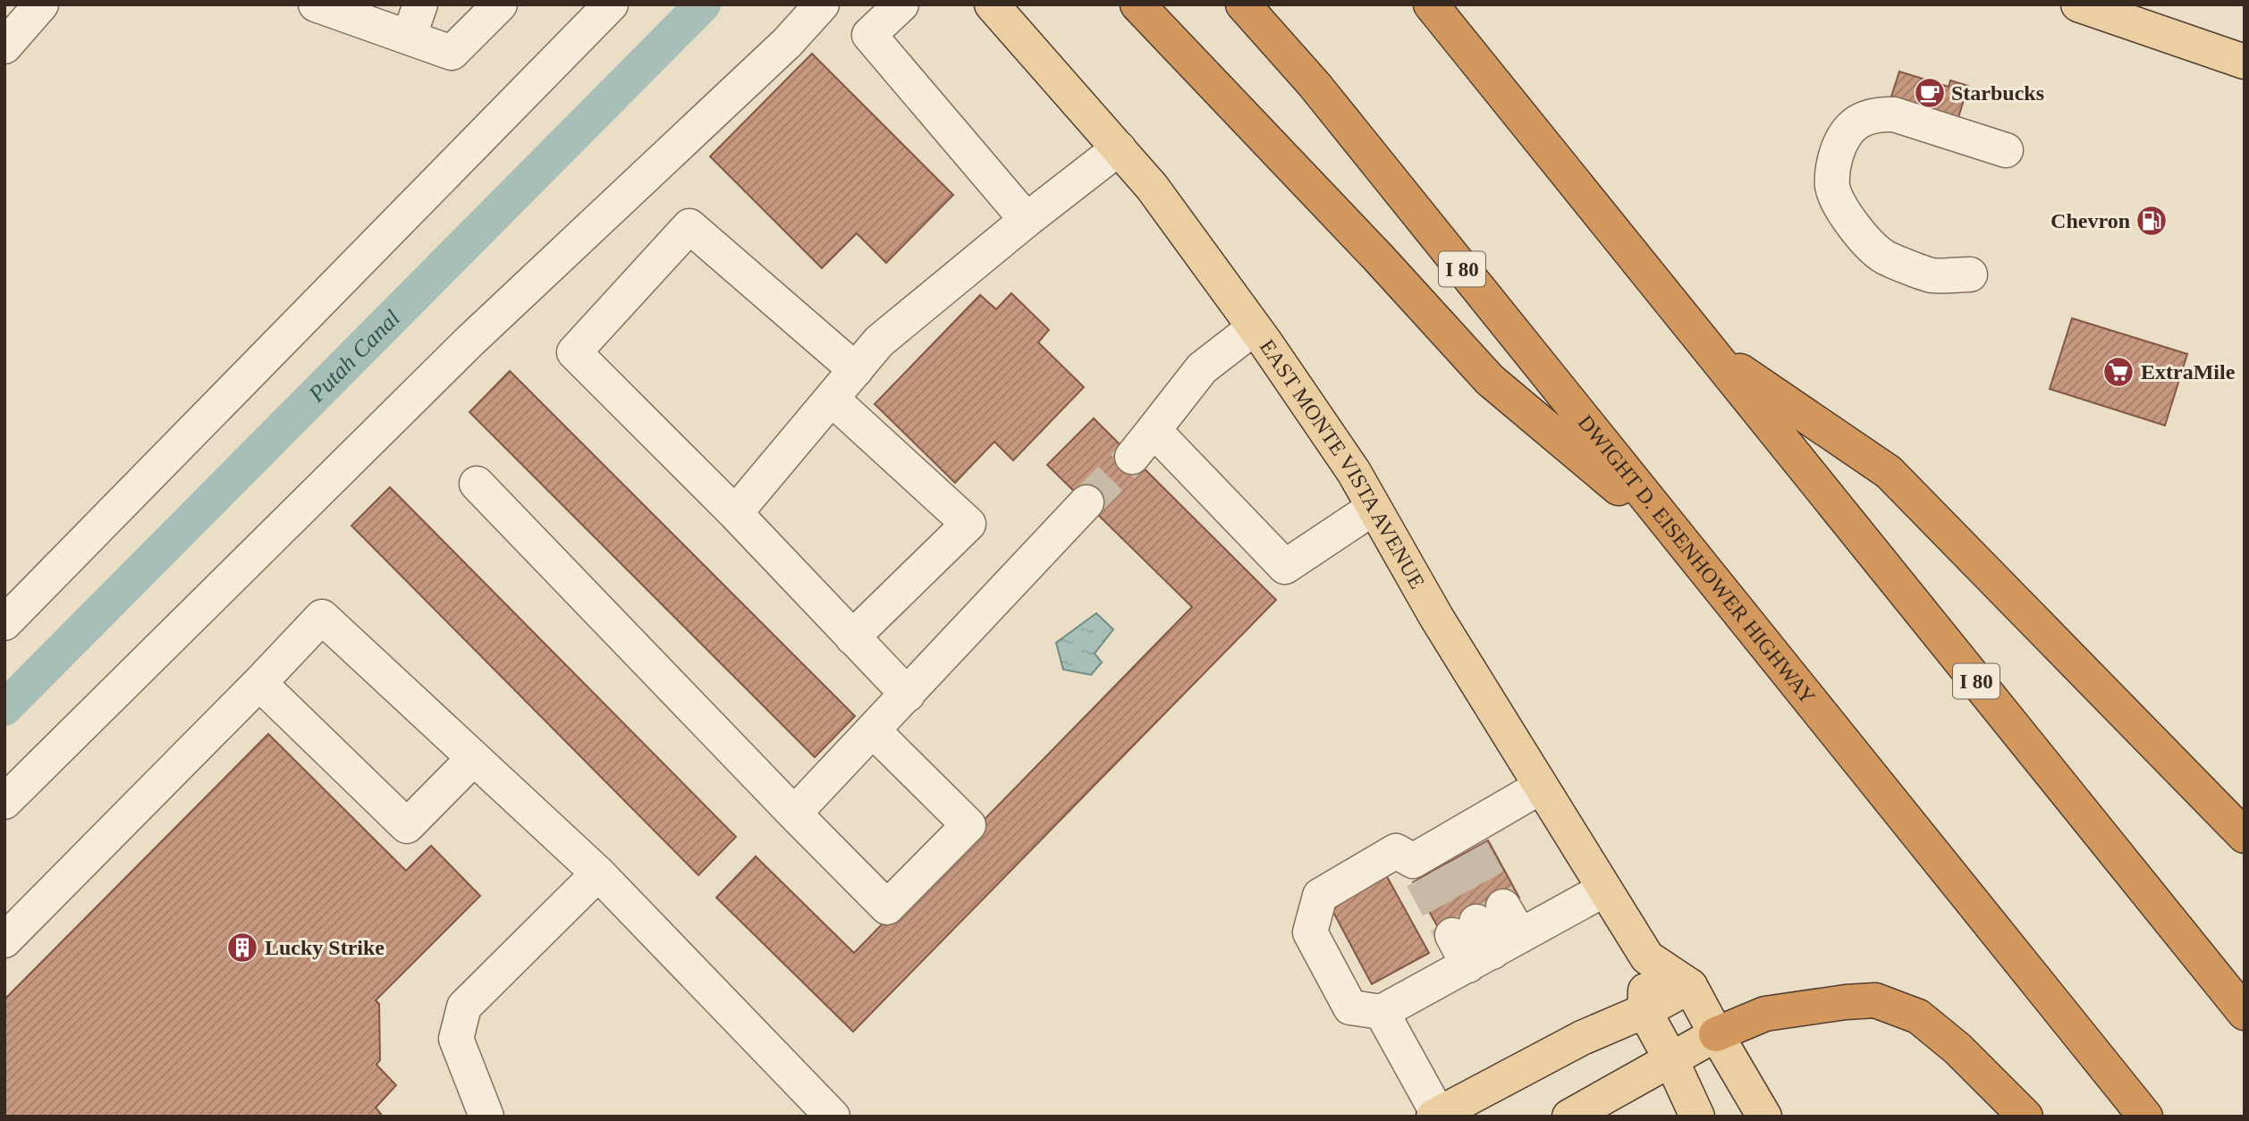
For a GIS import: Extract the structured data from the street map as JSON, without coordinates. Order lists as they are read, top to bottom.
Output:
{
  "streets": {
    "highway": ["I 80", "DWIGHT D. EISENHOWER HIGHWAY"],
    "main road": ["EAST MONTE VISTA AVENUE"]
  },
  "water": ["Putah Canal"],
  "places": {
    "cafe": ["Starbucks"],
    "fuel station": ["Chevron"],
    "supermarket": ["ExtraMile"],
    "building": ["Lucky Strike"]
  }
}
